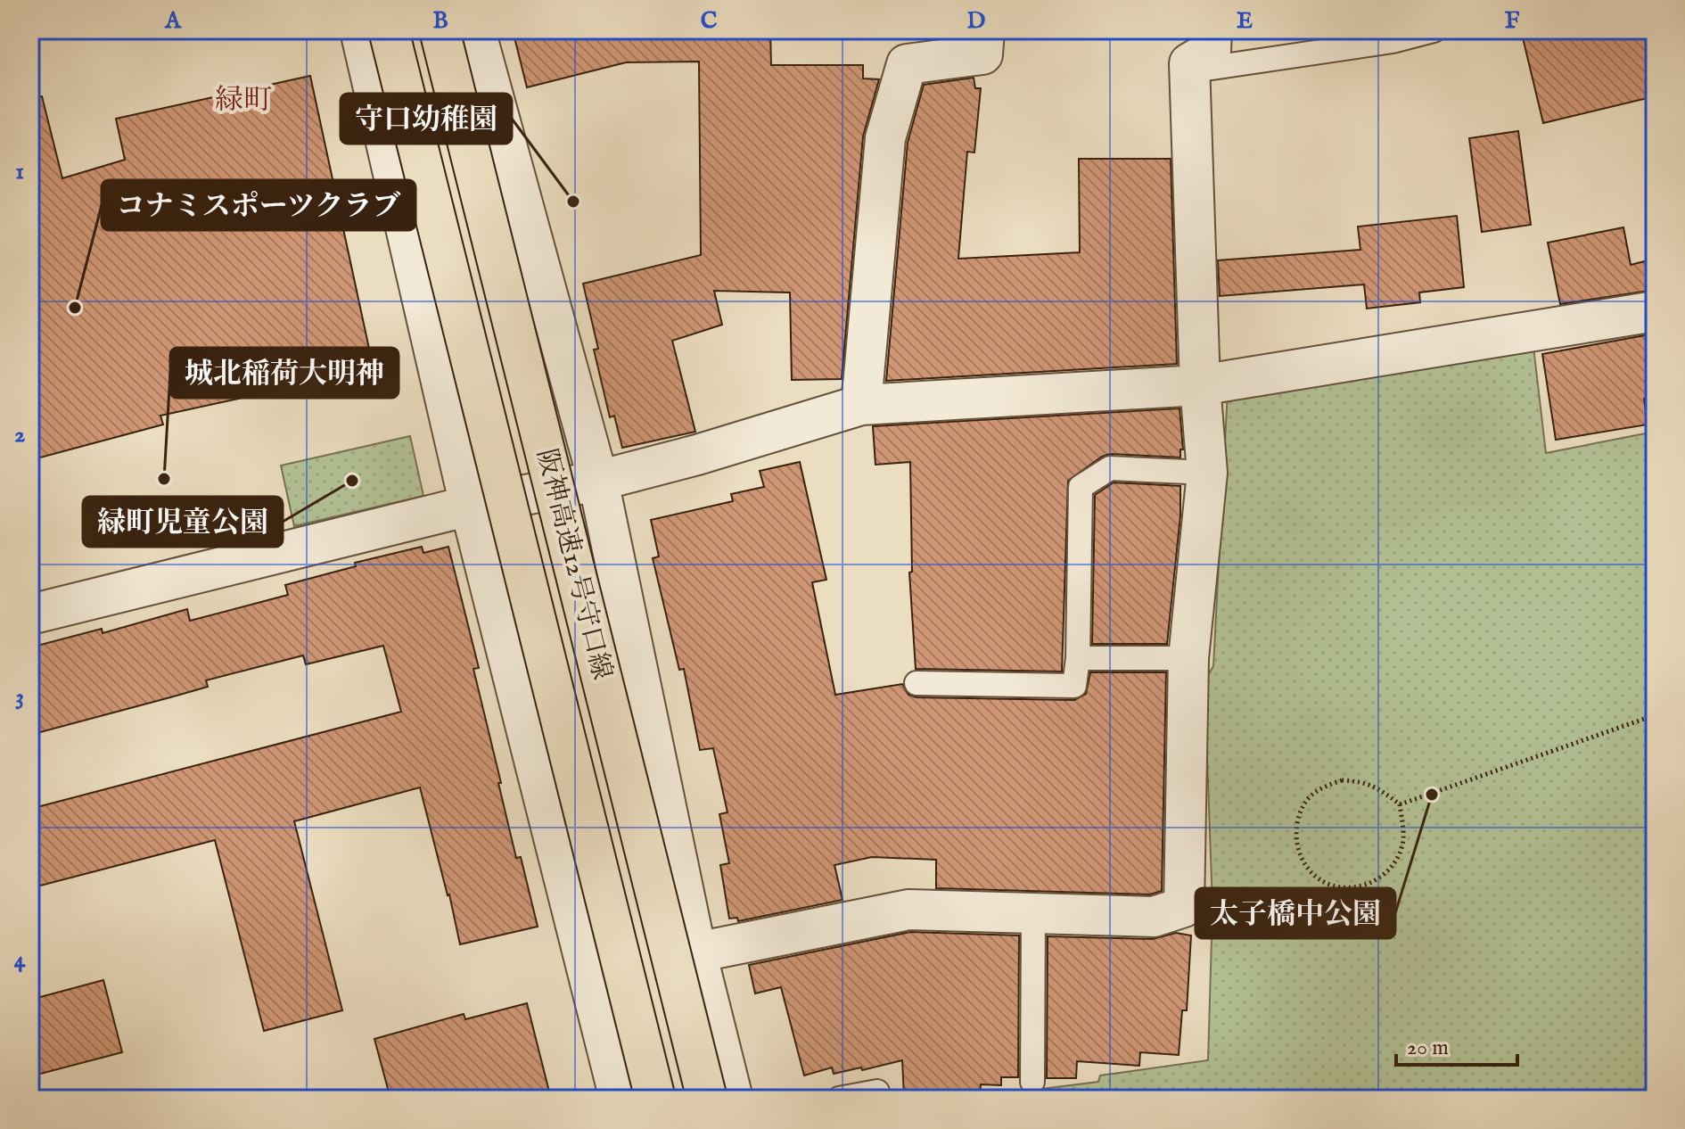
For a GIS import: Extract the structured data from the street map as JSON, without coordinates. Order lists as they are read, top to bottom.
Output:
{
  "streets": {
    "highway": ["阪神高速12号守口線"]
  },
  "districts": ["緑町"],
  "places": [
    "守口幼稚園",
    "コナミスポーツクラブ",
    "城北稲荷大明神",
    "緑町児童公園",
    "太子橋中公園"
  ],
  "scale_bar": "20 m",
  "grid": {
    "columns": [
      "A",
      "B",
      "C",
      "D",
      "E",
      "F"
    ],
    "rows": [
      "1",
      "2",
      "3",
      "4"
    ]
  }
}
